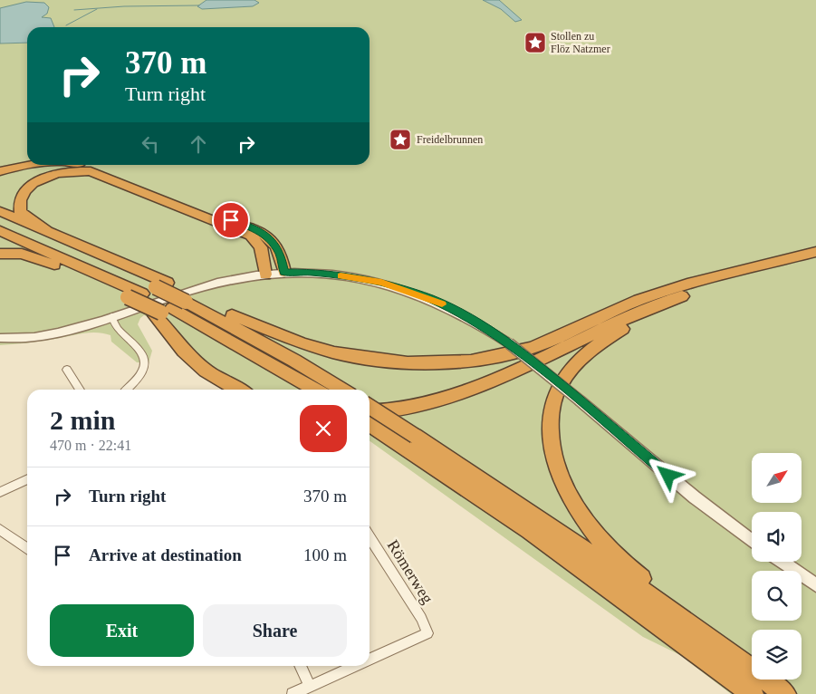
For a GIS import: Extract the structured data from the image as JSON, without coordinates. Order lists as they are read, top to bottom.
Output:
{
  "streets": {
    "street": ["Römerweg"]
  },
  "places": {
    "place": ["Stollen zu Flöz Natzmer", "Freidelbrunnen"]
  },
  "north": "top right",
  "page": {
    "turn": ["370 m", "Turn right"],
    "heading": ["2 min", "470 m · 22:41"],
    "list": [
      {
        "name": "Turn right",
        "value": "370 m"
      },
      {
        "name": "Arrive at destination",
        "value": "100 m"
      }
    ],
    "buttons": ["Exit", "Share"]
  }
}
